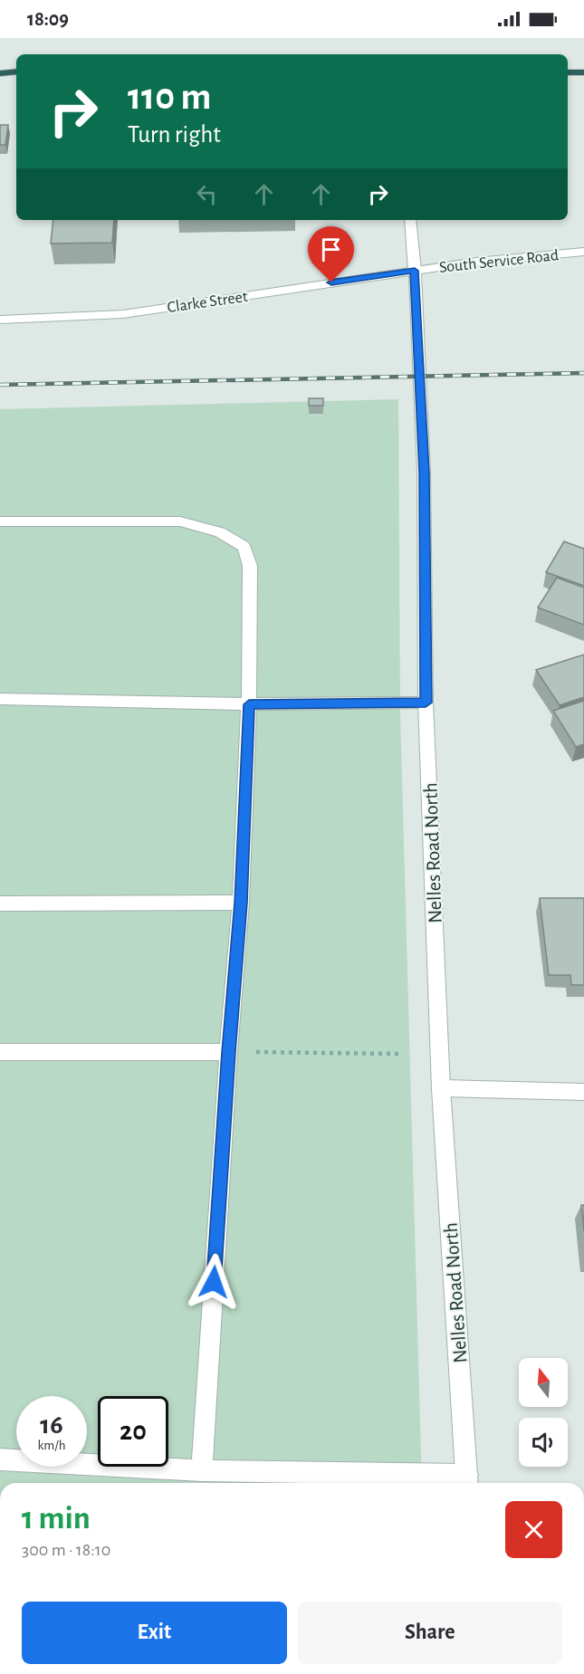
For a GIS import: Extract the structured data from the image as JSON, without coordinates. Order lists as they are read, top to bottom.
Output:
{
  "streets": {
    "street": ["South Service Road", "Clarke Street", "Nelles Road North"]
  },
  "crossings": [
    ["South Service Road", "Clarke Street"],
    ["South Service Road", "Nelles Road North"],
    ["Clarke Street", "Nelles Road North"]
  ],
  "north": "top",
  "page": {
    "status": "18:09",
    "turn": ["110 m", "Turn right"],
    "speed": "16 km/h",
    "limit": "20",
    "heading": ["1 min", "300 m · 18:10"],
    "buttons": ["Exit", "Share"]
  }
}
